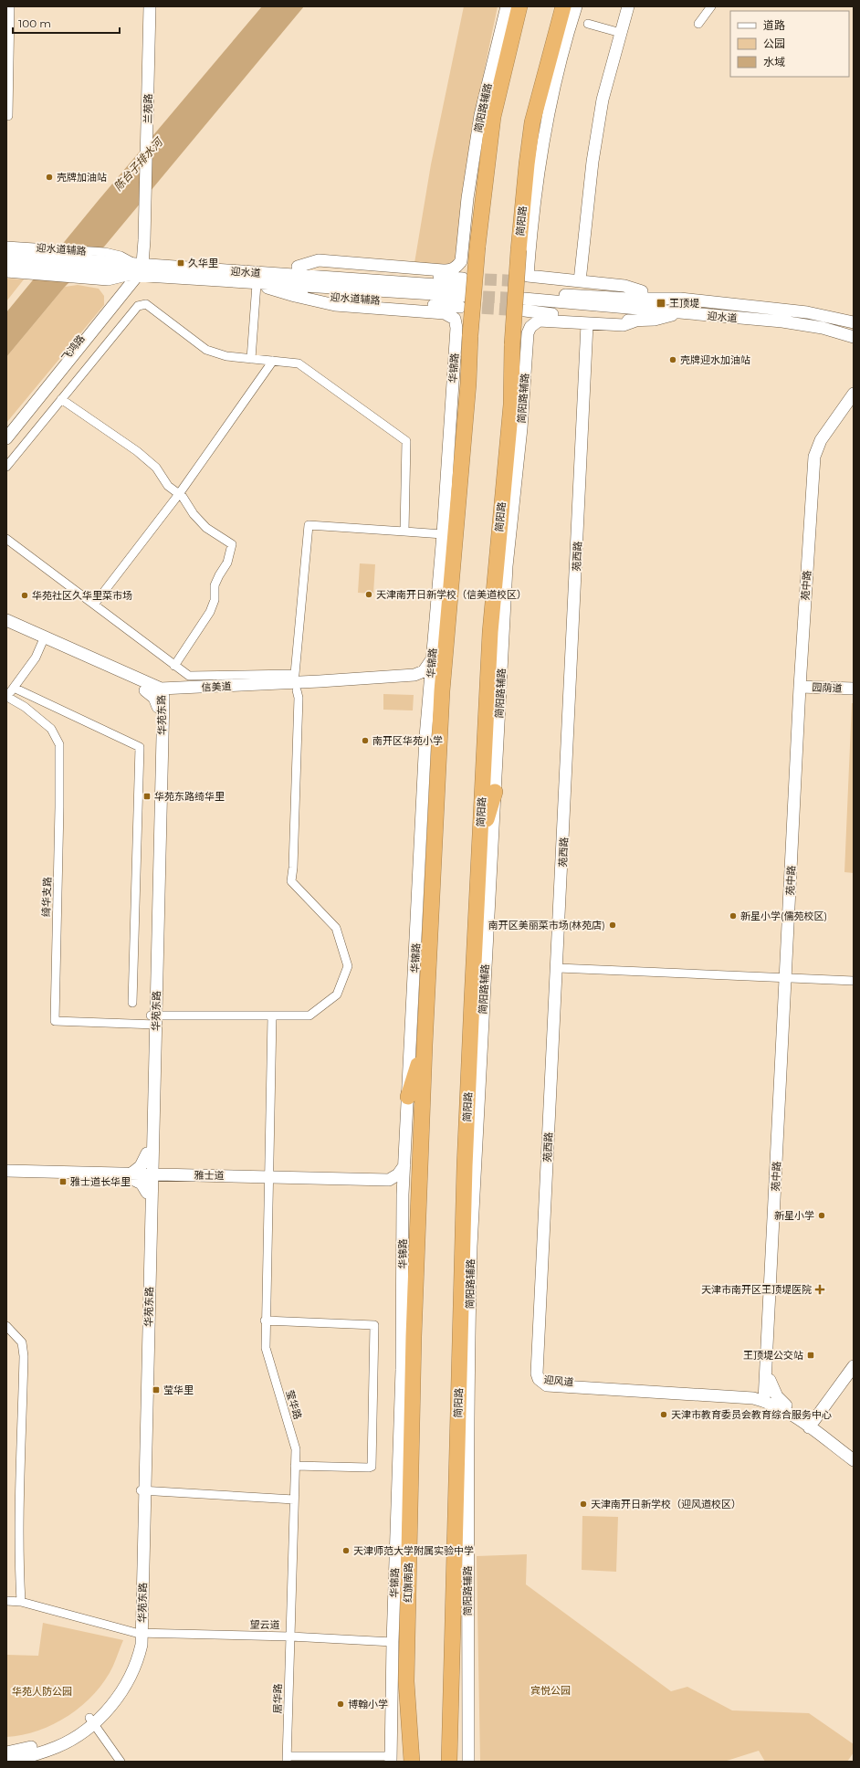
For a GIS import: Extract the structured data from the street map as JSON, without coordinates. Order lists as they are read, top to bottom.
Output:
{
  "streets": {
    "highway": ["简阳路", "红旗南路"],
    "street": [
      "简阳路辅路",
      "兰苑路",
      "迎水道辅路",
      "迎水道",
      "飞鸿路",
      "华锦路",
      "苑西路",
      "苑中路",
      "信美道",
      "园荫道",
      "华苑东路",
      "绮华支路",
      "雅士道",
      "迎风道",
      "莹华路",
      "望云道",
      "居华路"
    ]
  },
  "crossings": [
    ["简阳路辅路", "苑西路"],
    ["兰苑路", "迎水道"],
    ["兰苑路", "飞鸿路"],
    ["迎水道辅路", "迎水道"],
    ["迎水道辅路", "华锦路"],
    ["迎水道", "飞鸿路"],
    ["华锦路", "信美道"],
    ["华锦路", "雅士道"],
    ["华锦路", "望云道"],
    ["苑西路", "迎风道"],
    ["苑中路", "园荫道"],
    ["苑中路", "迎风道"],
    ["信美道", "华苑东路"],
    ["华苑东路", "绮华支路"],
    ["华苑东路", "雅士道"],
    ["华苑东路", "望云道"],
    ["雅士道", "莹华路"],
    ["莹华路", "望云道"],
    ["莹华路", "居华路"],
    ["望云道", "居华路"]
  ],
  "water": ["陈台子排水河"],
  "parks": ["宾悦公园", "华苑人防公园"],
  "places": {
    "other": [
      "壳牌加油站",
      "壳牌迎水加油站",
      "天津南开日新学校（信美道校区）",
      "华苑社区久华里菜市场",
      "南开区华苑小学",
      "新星小学(儒苑校区)",
      "南开区美丽菜市场(林苑店)",
      "新星小学",
      "天津市教育委员会教育综合服务中心",
      "天津南开日新学校（迎风道校区）",
      "天津师范大学附属实验中学",
      "博翰小学"
    ],
    "transit": [
      "久华里",
      "王顶堤",
      "华苑东路绮华里",
      "雅士道长华里",
      "王顶堤公交站",
      "莹华里"
    ],
    "health": ["天津市南开区王顶堤医院"]
  },
  "legend": ["道路", "公园", "水域"],
  "scale_bar": "100 m"
}
